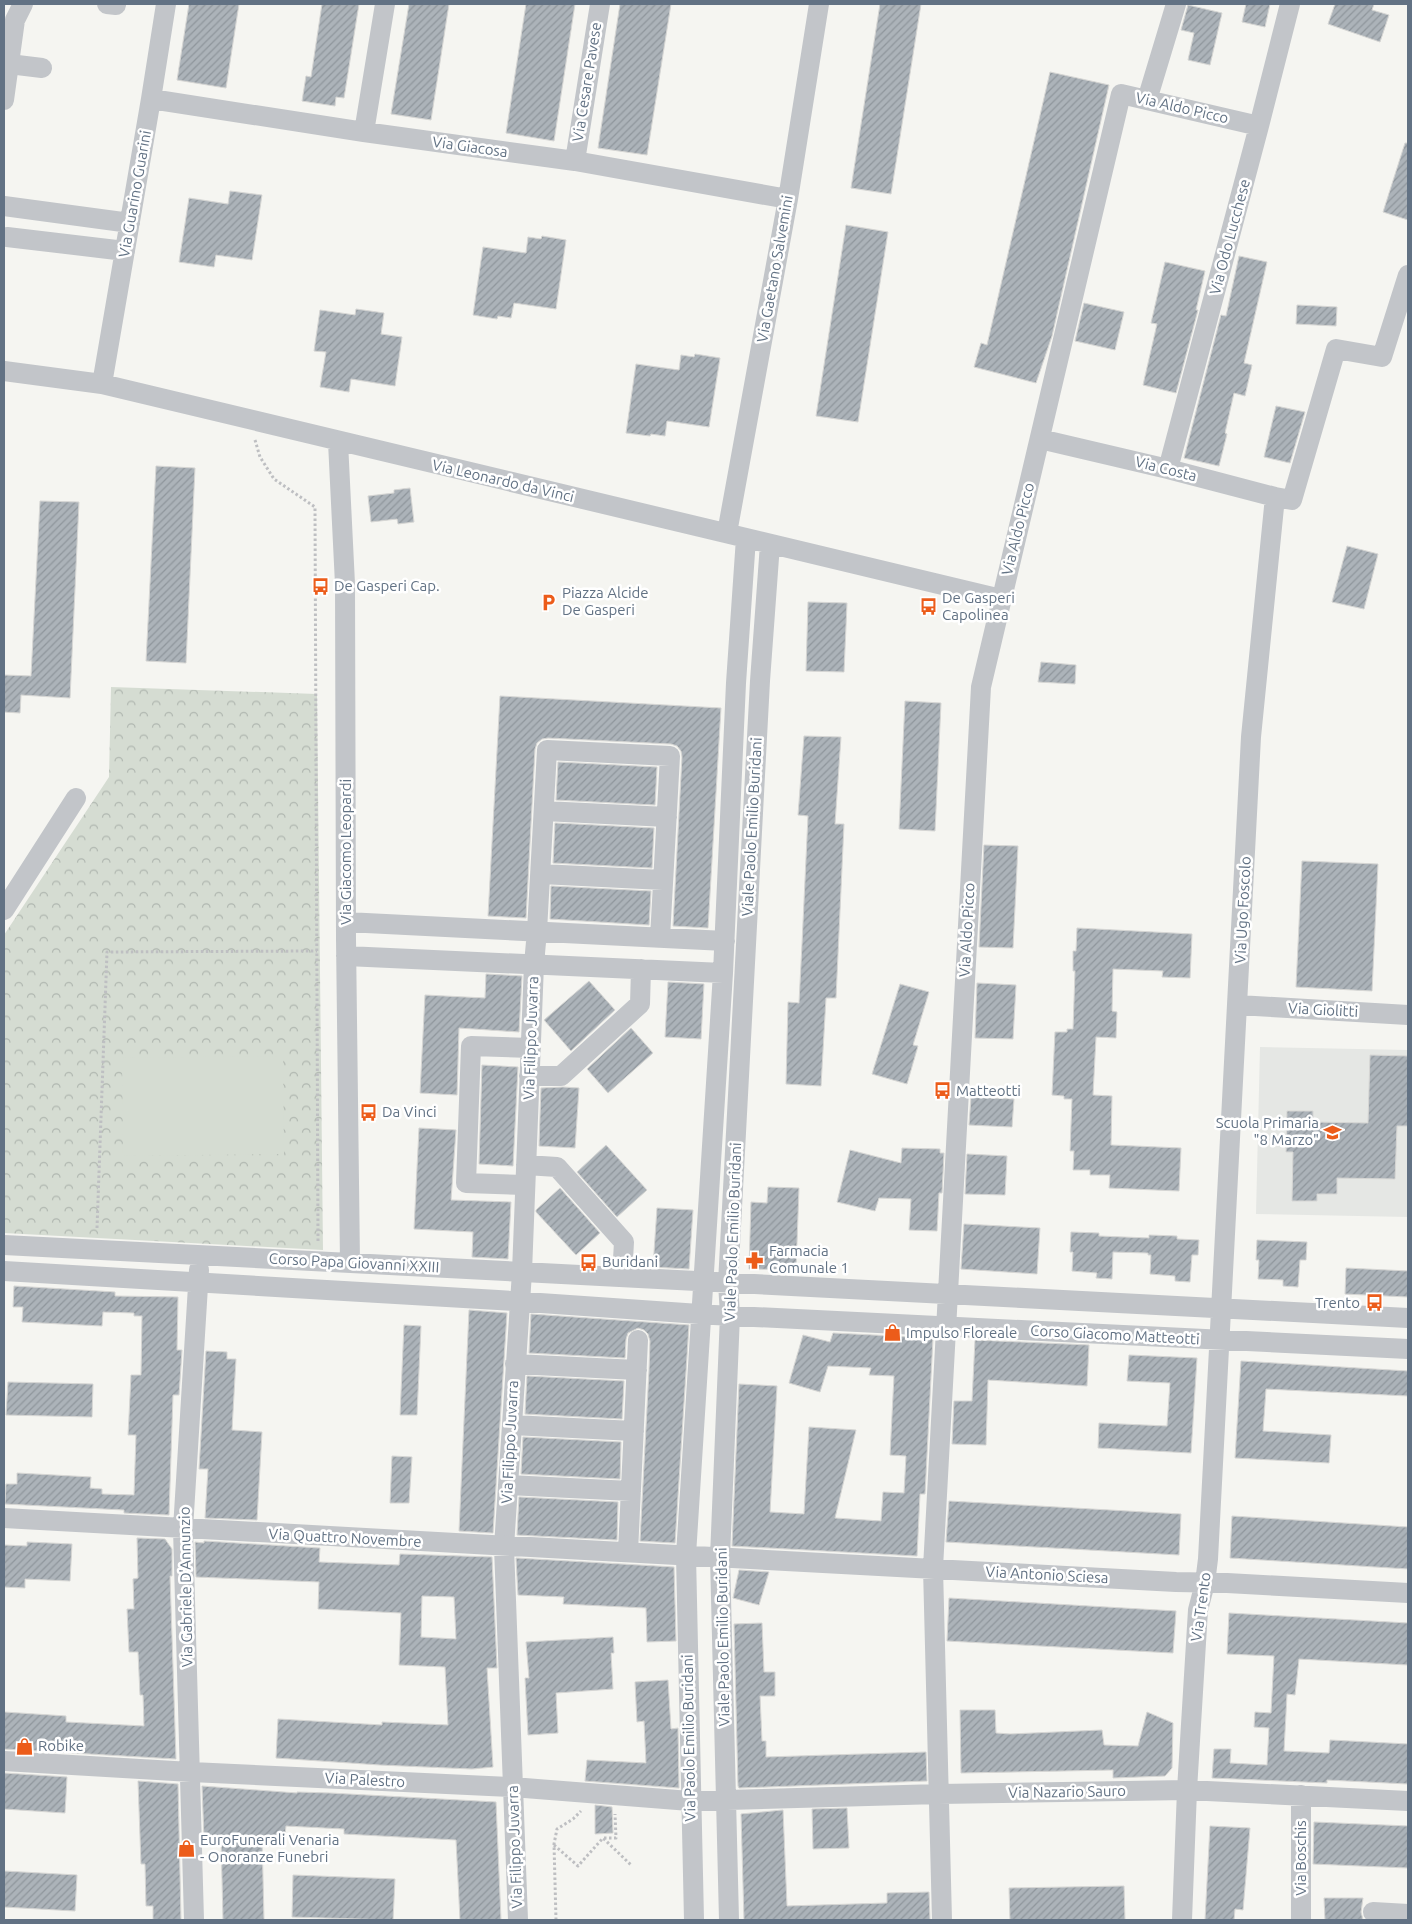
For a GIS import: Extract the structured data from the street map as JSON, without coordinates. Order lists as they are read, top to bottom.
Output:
{
  "streets": {
    "street": [
      "Via Cesare Pavese",
      "Via Aldo Picco",
      "Via Giacosa",
      "Via Guarino Guarini",
      "Via Odo Lucchese",
      "Via Gaetano Salvemini",
      "Via Costa",
      "Via Leonardo da Vinci",
      "Viale Paolo Emilio Buridani",
      "Via Giacomo Leopardi",
      "Via Ugo Foscolo",
      "Via Giolitti",
      "Via Filippo Juvarra",
      "Corso Papa Giovanni XXIII",
      "Corso Giacomo Matteotti",
      "Via Quattro Novembre",
      "Via Antonio Sciesa",
      "Via Gabriele D'Annunzio",
      "Via Trento",
      "Via Paolo Emilio Buridani",
      "Via Palestro",
      "Via Nazario Sauro",
      "Via Boschis"
    ]
  },
  "crossings": [
    ["Via Cesare Pavese", "Via Giacosa"],
    ["Via Aldo Picco", "Via Odo Lucchese"],
    ["Via Aldo Picco", "Via Costa"],
    ["Via Aldo Picco", "Via Leonardo da Vinci"],
    ["Via Aldo Picco", "Corso Giacomo Matteotti"],
    ["Via Aldo Picco", "Via Antonio Sciesa"],
    ["Via Aldo Picco", "Via Nazario Sauro"],
    ["Via Giacosa", "Via Guarino Guarini"],
    ["Via Giacosa", "Via Gaetano Salvemini"],
    ["Via Guarino Guarini", "Via Leonardo da Vinci"],
    ["Via Odo Lucchese", "Via Costa"],
    ["Via Gaetano Salvemini", "Via Leonardo da Vinci"],
    ["Via Gaetano Salvemini", "Viale Paolo Emilio Buridani"],
    ["Via Costa", "Via Ugo Foscolo"],
    ["Via Leonardo da Vinci", "Viale Paolo Emilio Buridani"],
    ["Via Leonardo da Vinci", "Via Giacomo Leopardi"],
    ["Viale Paolo Emilio Buridani", "Corso Papa Giovanni XXIII"],
    ["Viale Paolo Emilio Buridani", "Corso Giacomo Matteotti"],
    ["Viale Paolo Emilio Buridani", "Via Quattro Novembre"],
    ["Viale Paolo Emilio Buridani", "Via Antonio Sciesa"],
    ["Viale Paolo Emilio Buridani", "Via Paolo Emilio Buridani"],
    ["Viale Paolo Emilio Buridani", "Via Palestro"],
    ["Viale Paolo Emilio Buridani", "Via Nazario Sauro"],
    ["Via Giacomo Leopardi", "Corso Papa Giovanni XXIII"],
    ["Via Ugo Foscolo", "Via Giolitti"],
    ["Via Ugo Foscolo", "Corso Giacomo Matteotti"],
    ["Via Ugo Foscolo", "Via Trento"],
    ["Via Filippo Juvarra", "Corso Papa Giovanni XXIII"],
    ["Via Filippo Juvarra", "Via Quattro Novembre"],
    ["Via Filippo Juvarra", "Via Palestro"],
    ["Corso Papa Giovanni XXIII", "Corso Giacomo Matteotti"],
    ["Corso Papa Giovanni XXIII", "Via Gabriele D'Annunzio"],
    ["Corso Giacomo Matteotti", "Via Trento"],
    ["Via Quattro Novembre", "Via Antonio Sciesa"],
    ["Via Quattro Novembre", "Via Gabriele D'Annunzio"],
    ["Via Quattro Novembre", "Via Paolo Emilio Buridani"],
    ["Via Antonio Sciesa", "Via Trento"],
    ["Via Antonio Sciesa", "Via Paolo Emilio Buridani"],
    ["Via Gabriele D'Annunzio", "Via Palestro"],
    ["Via Trento", "Via Nazario Sauro"],
    ["Via Paolo Emilio Buridani", "Via Palestro"],
    ["Via Palestro", "Via Nazario Sauro"],
    ["Via Nazario Sauro", "Via Boschis"]
  ],
  "places": {
    "bus stop": [
      "De Gasperi Cap.",
      "De Gasperi Capolinea",
      "Matteotti",
      "Da Vinci",
      "Buridani",
      "Trento"
    ],
    "parking": ["Piazza Alcide De Gasperi"],
    "school or university": ["Scuola Primaria \"8 Marzo\""],
    "pharmacy": ["Farmacia Comunale 1"],
    "shop": ["Impulso Floreale", "Robike", "EuroFunerali Venaria - Onoranze Funebri"]
  }
}
